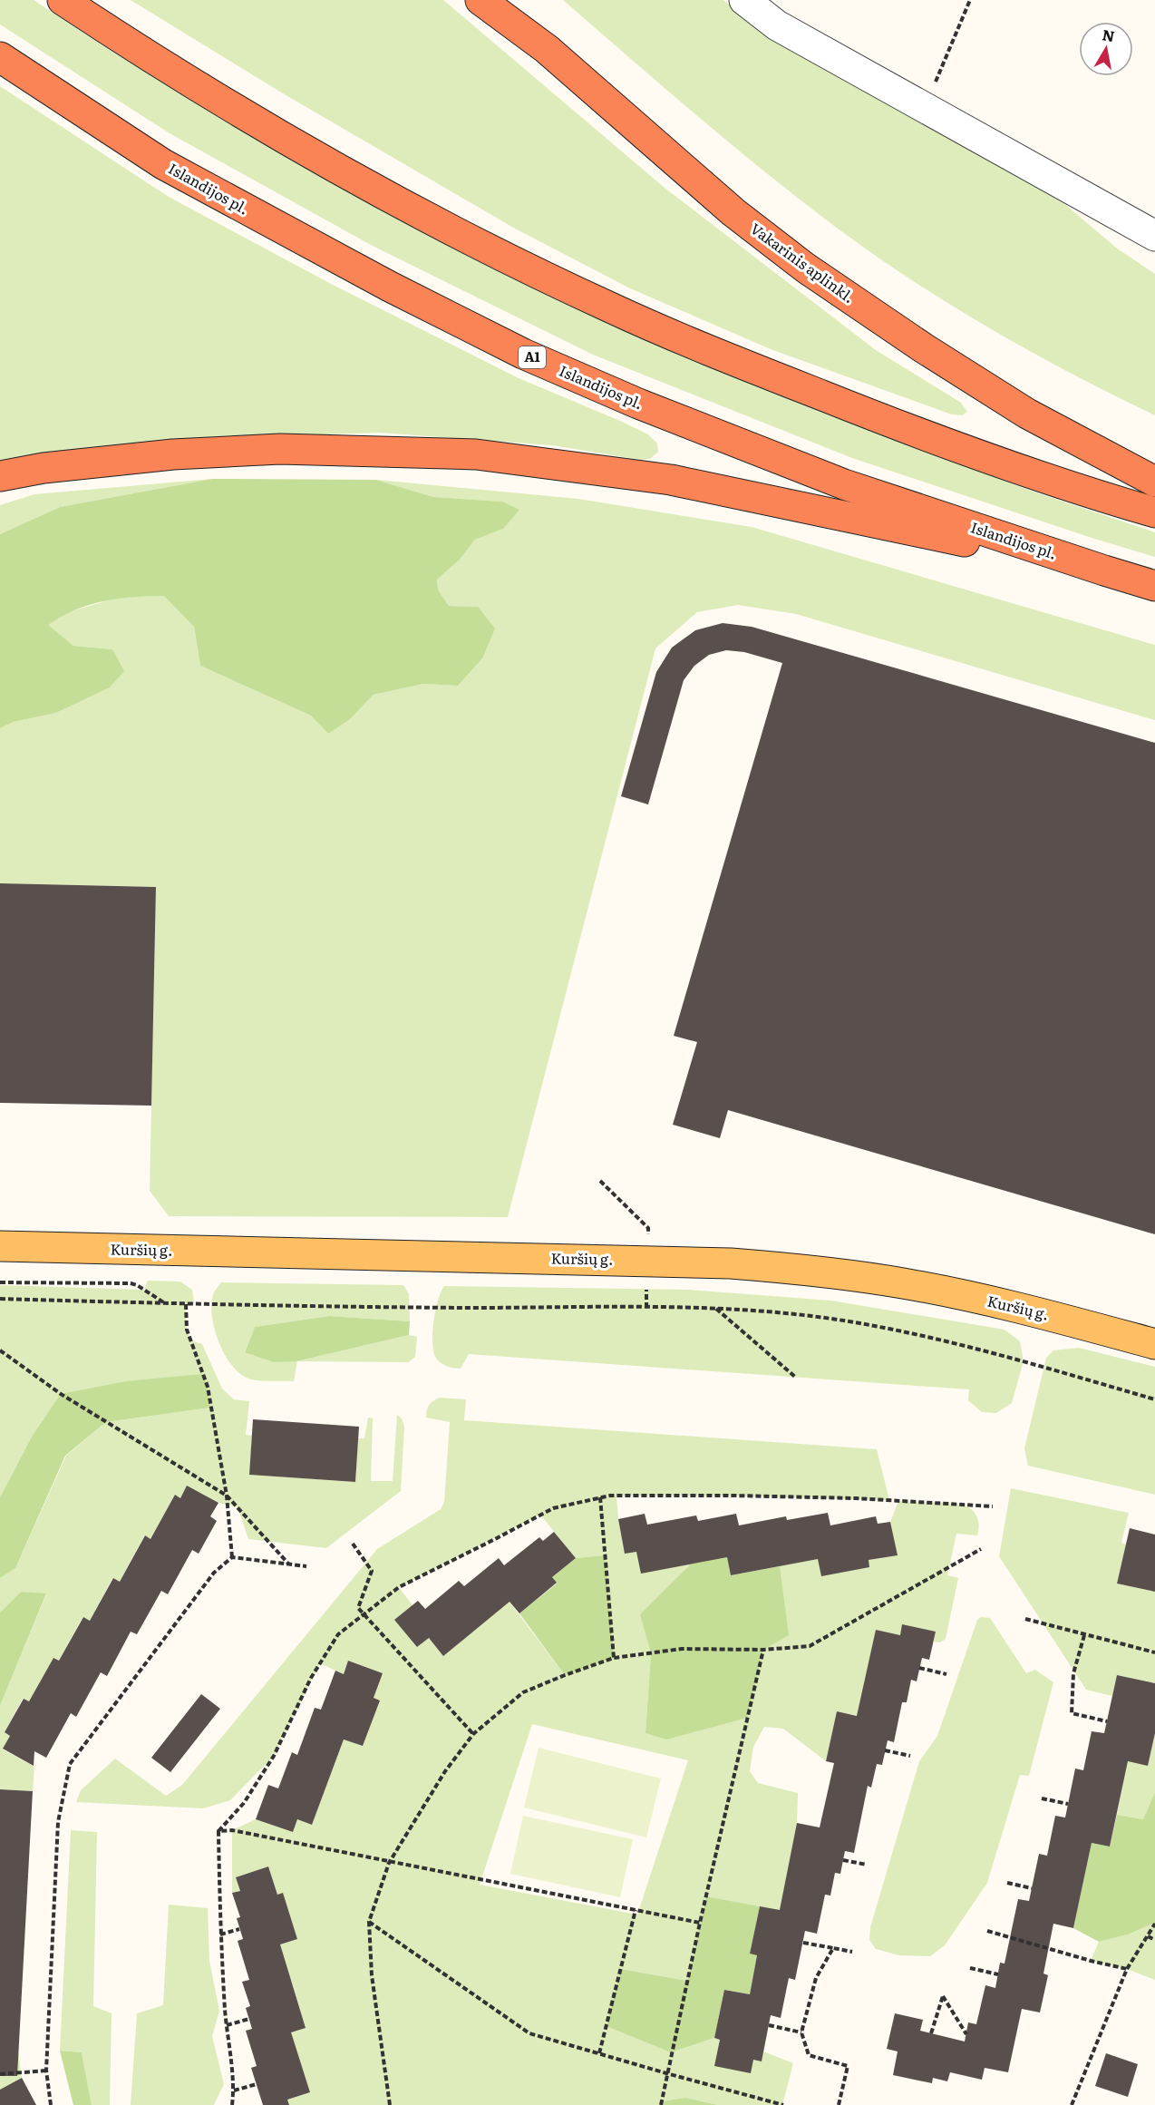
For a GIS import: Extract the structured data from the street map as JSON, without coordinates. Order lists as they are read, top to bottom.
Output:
{
  "streets": {
    "highway": ["Islandijos pl.", "Vakarinis aplinkl.", "A1"],
    "main road": ["Kuršių g."]
  },
  "north": "top"
}
